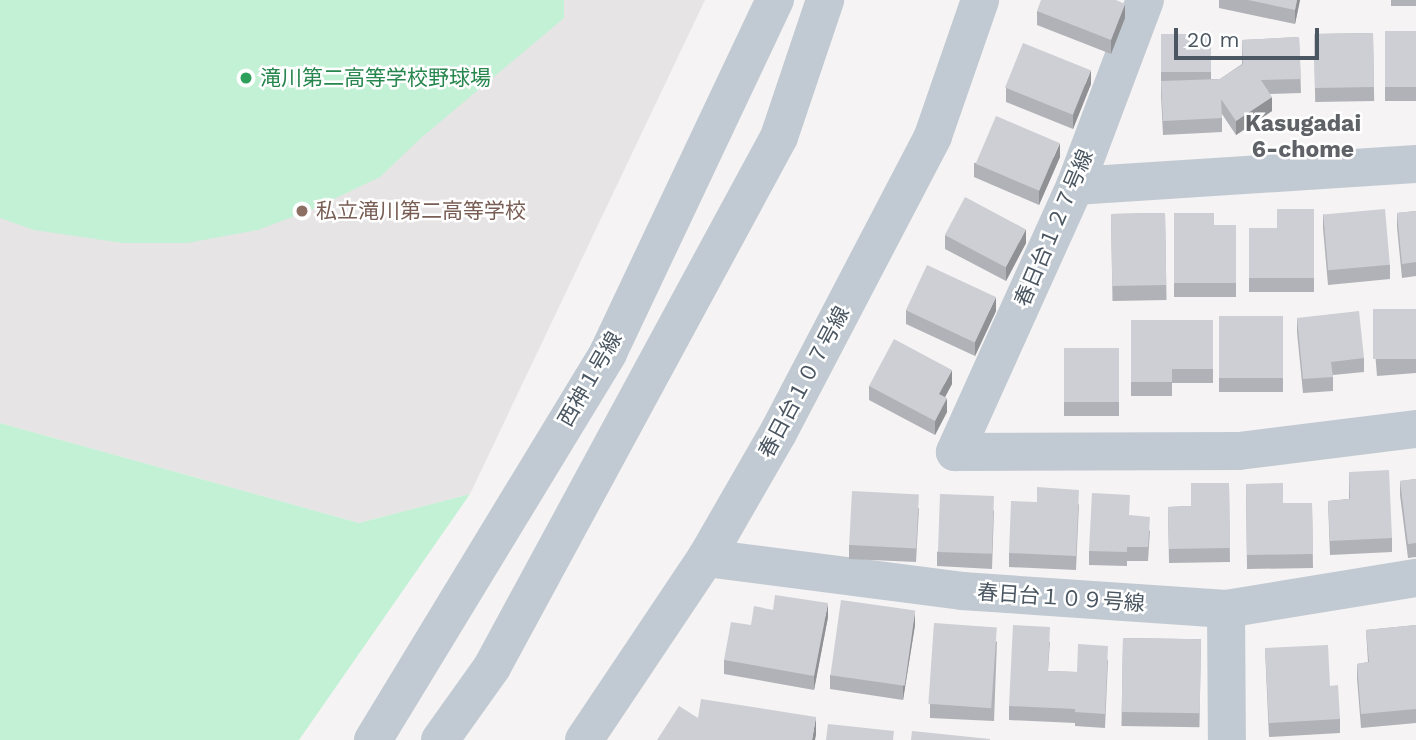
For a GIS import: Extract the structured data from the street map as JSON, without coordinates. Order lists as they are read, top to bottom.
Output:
{
  "streets": {
    "street": [
      "春日台１２７号線",
      "西神１号線",
      "春日台１０７号線",
      "春日台１０９号線"
    ]
  },
  "crossings": [
    ["春日台１０７号線", "春日台１０９号線"]
  ],
  "districts": ["Kasugadai 6-chome"],
  "places": ["滝川第二高等学校野球場", "私立滝川第二高等学校"],
  "scale_bar": "20 m"
}
